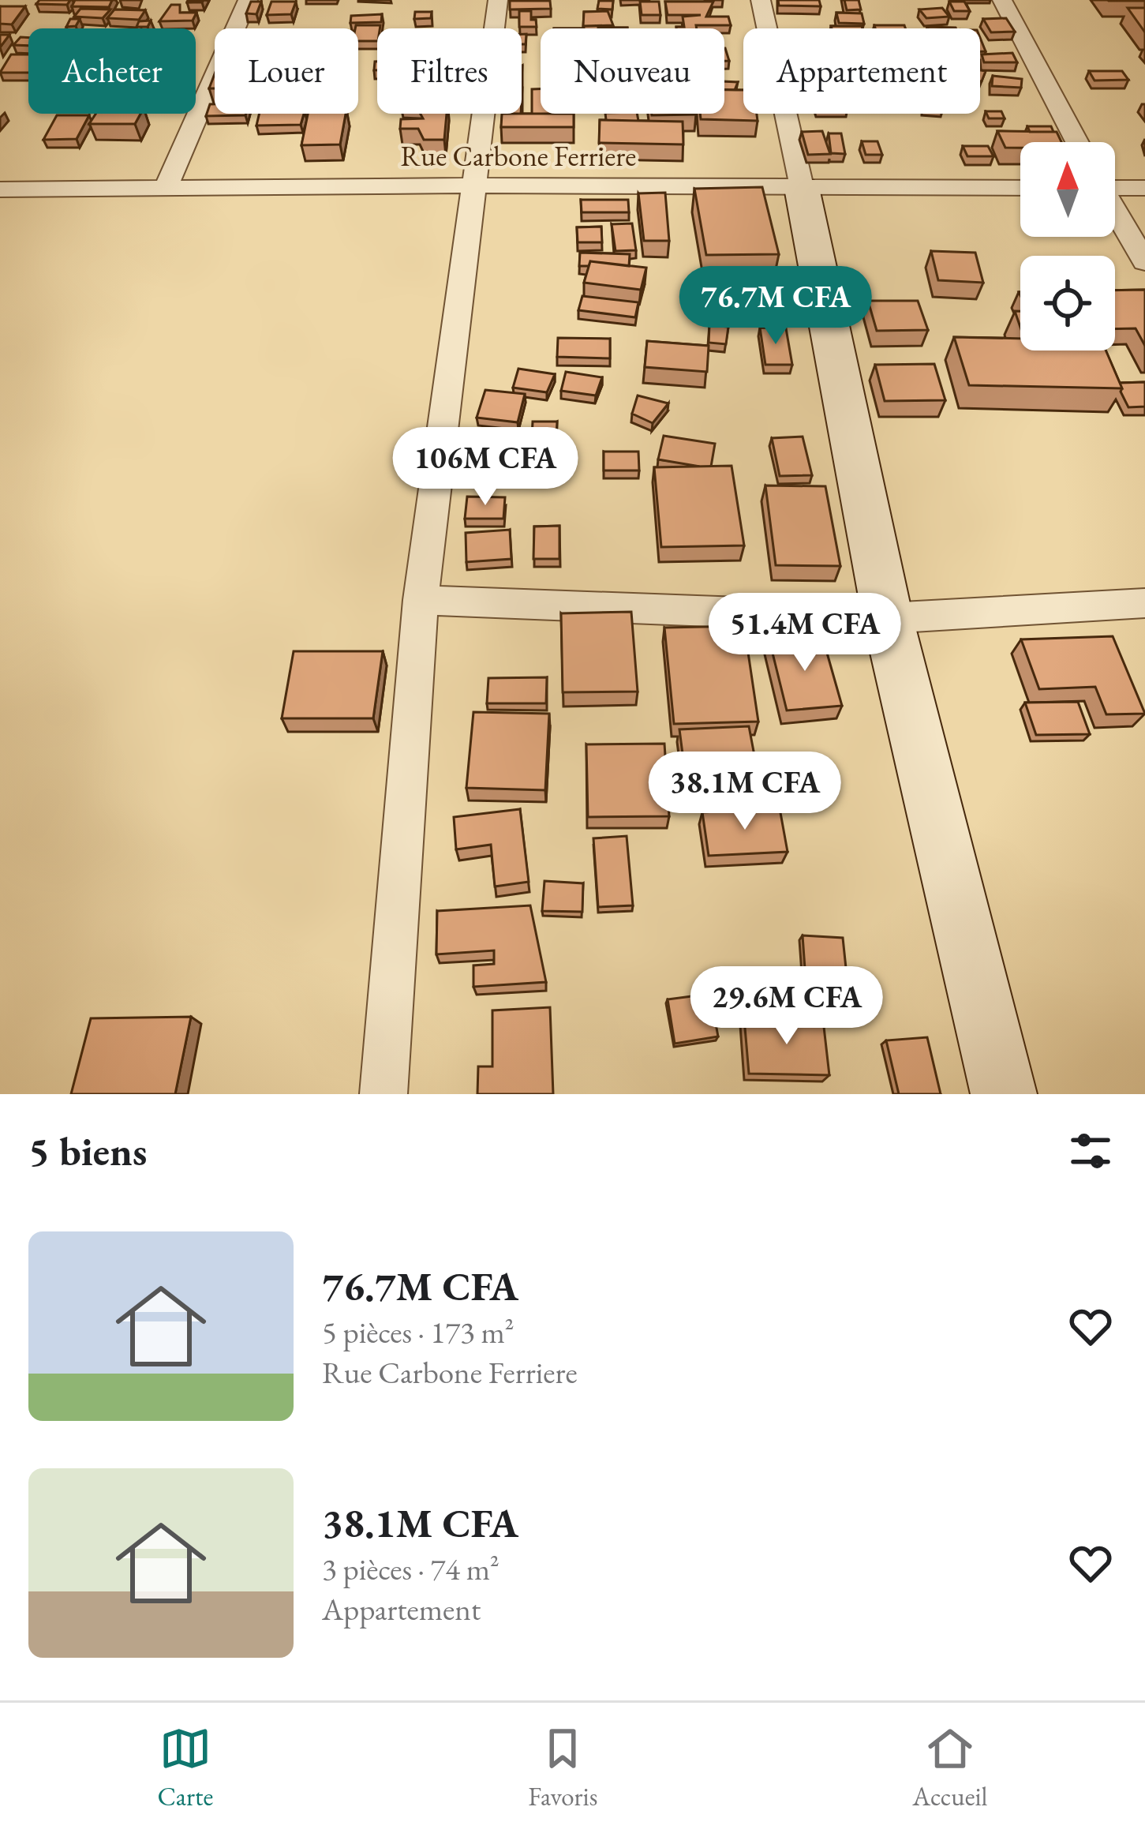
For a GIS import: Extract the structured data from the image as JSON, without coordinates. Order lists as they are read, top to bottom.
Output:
{
  "streets": {
    "street": ["Rue Carbone Ferriere"]
  },
  "north": "top",
  "page": {
    "chip": [
      "Acheter",
      "Louer",
      "Filtres",
      "Nouveau",
      "Appartement"
    ],
    "price": [
      "76.7M CFA",
      "106M CFA",
      "51.4M CFA",
      "38.1M CFA",
      "29.6M CFA"
    ],
    "heading": "5 biens",
    "list": [
      {
        "name": "76.7M CFA",
        "note": "5 pièces · 173 m² · Rue Carbone Ferriere"
      },
      {
        "name": "38.1M CFA",
        "note": "3 pièces · 74 m² · Appartement"
      }
    ],
    "tabs": ["Carte", "Favoris", "Accueil"]
  }
}
